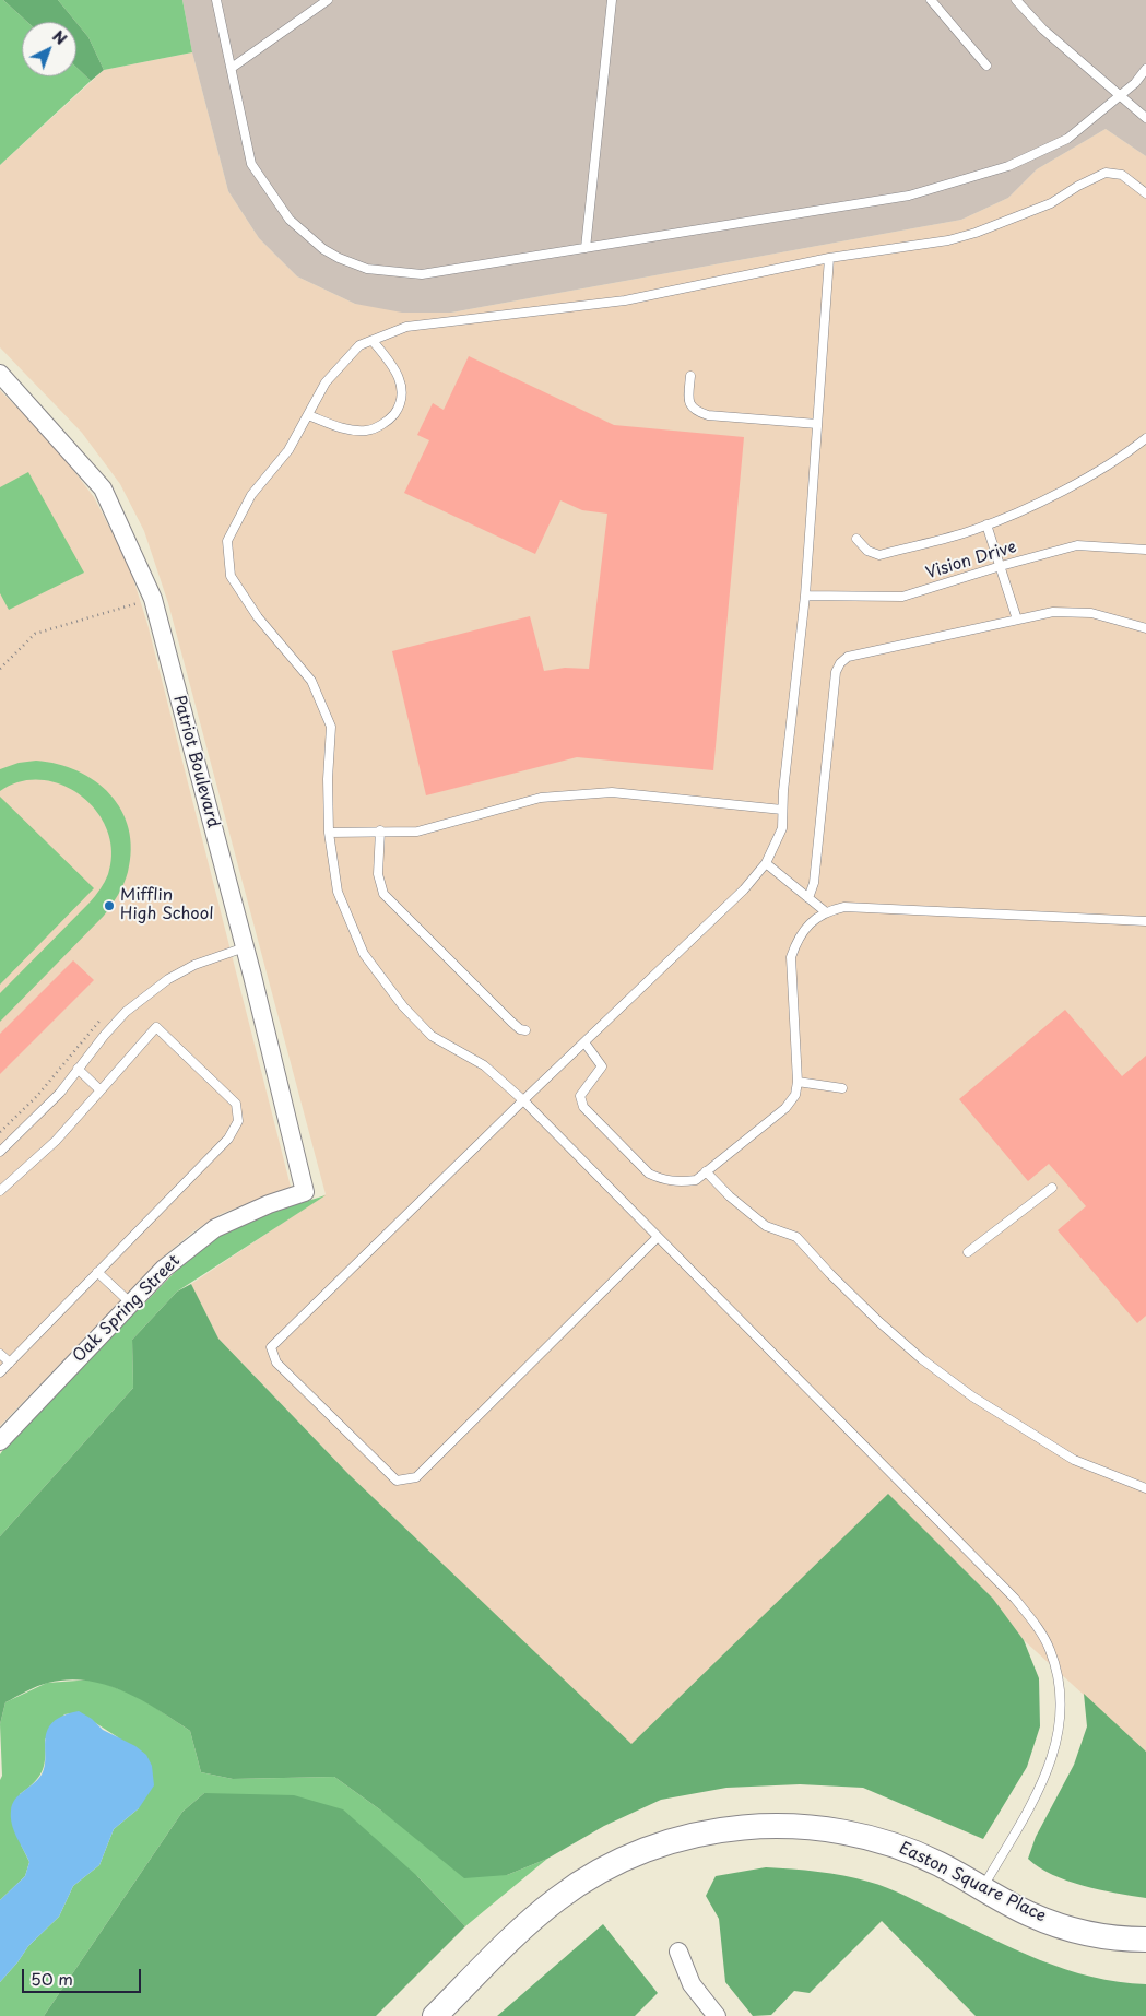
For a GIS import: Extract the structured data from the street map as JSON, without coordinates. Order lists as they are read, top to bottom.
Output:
{
  "streets": {
    "street": ["Patriot Boulevard", "Oak Spring Street", "Easton Square Place"],
    "lane": ["Vision Drive"]
  },
  "crossings": [
    ["Patriot Boulevard", "Oak Spring Street"]
  ],
  "places": ["Mifflin High School"],
  "scale_bar": "50 m",
  "north": "top right"
}
